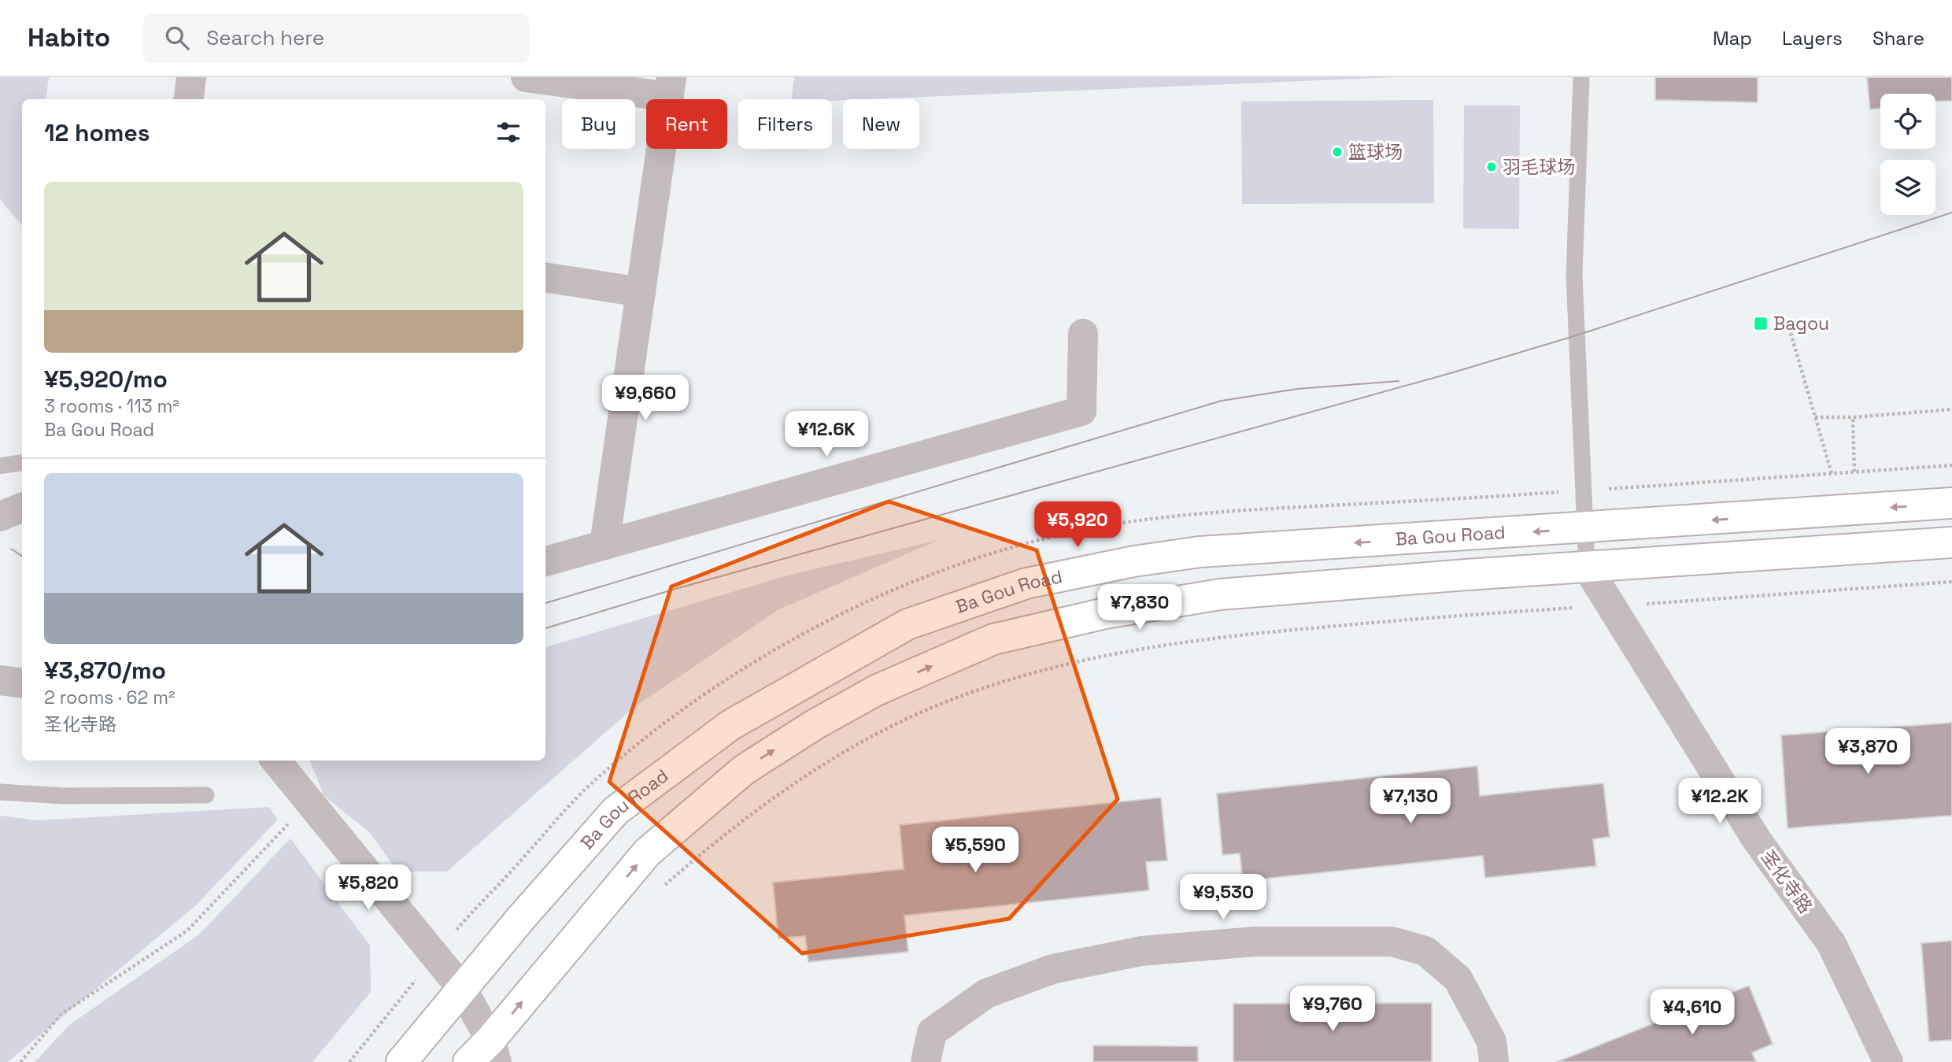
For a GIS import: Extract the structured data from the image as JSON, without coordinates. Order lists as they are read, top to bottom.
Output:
{
  "streets": {
    "main road": ["Ba Gou Road"],
    "street": ["圣化寺路"]
  },
  "places": {
    "other": ["篮球场", "羽毛球场"],
    "transit": ["Bagou"]
  },
  "page": {
    "header": "Habito",
    "search": "Search here",
    "nav": ["Map", "Layers", "Share"],
    "chip": [
      "Buy",
      "Rent",
      "Filters",
      "New"
    ],
    "heading": "12 homes",
    "list": [
      {
        "name": "¥5,920/mo",
        "note": "3 rooms · 113 m² · Ba Gou Road"
      },
      {
        "name": "¥3,870/mo",
        "note": "2 rooms · 62 m² · 圣化寺路"
      }
    ],
    "price": [
      "¥9,660",
      "¥12.6K",
      "¥5,920",
      "¥7,830",
      "¥3,870",
      "¥7,130",
      "¥12.2K",
      "¥5,590",
      "¥5,820",
      "¥9,530",
      "¥9,760",
      "¥4,610"
    ]
  }
}
